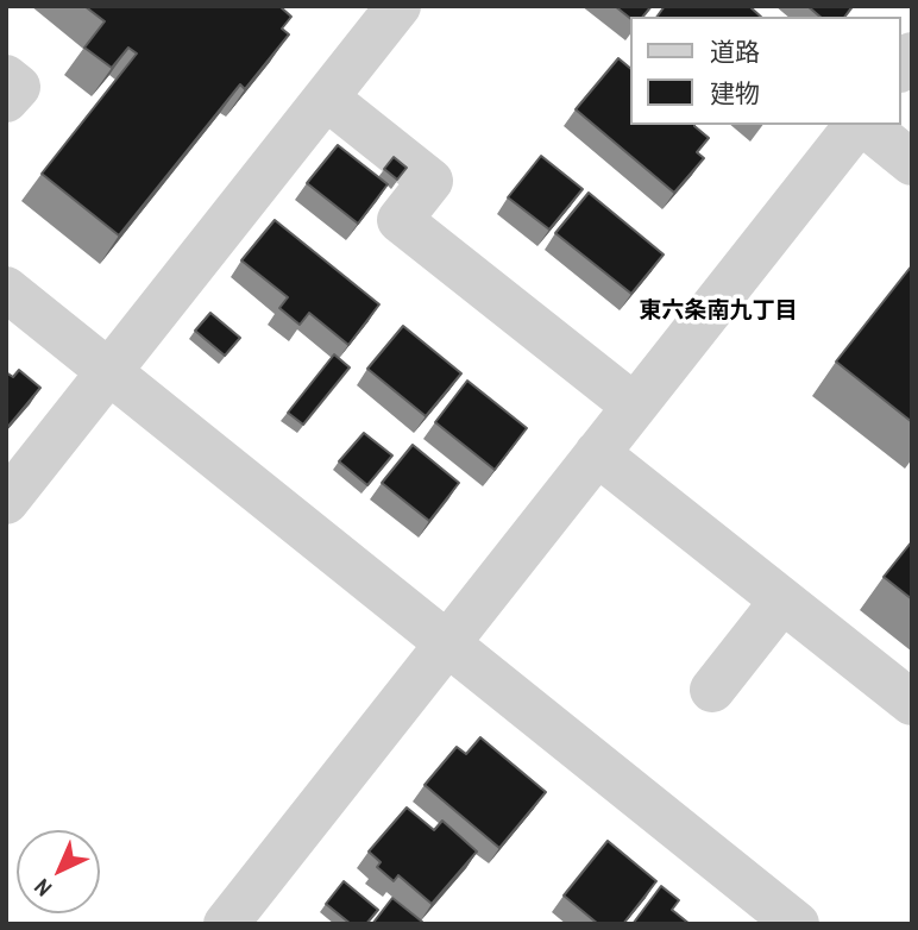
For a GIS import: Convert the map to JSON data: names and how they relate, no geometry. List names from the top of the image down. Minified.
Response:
{"districts":["東六条南九丁目"],"legend":["道路","建物"],"north":"bottom left"}
